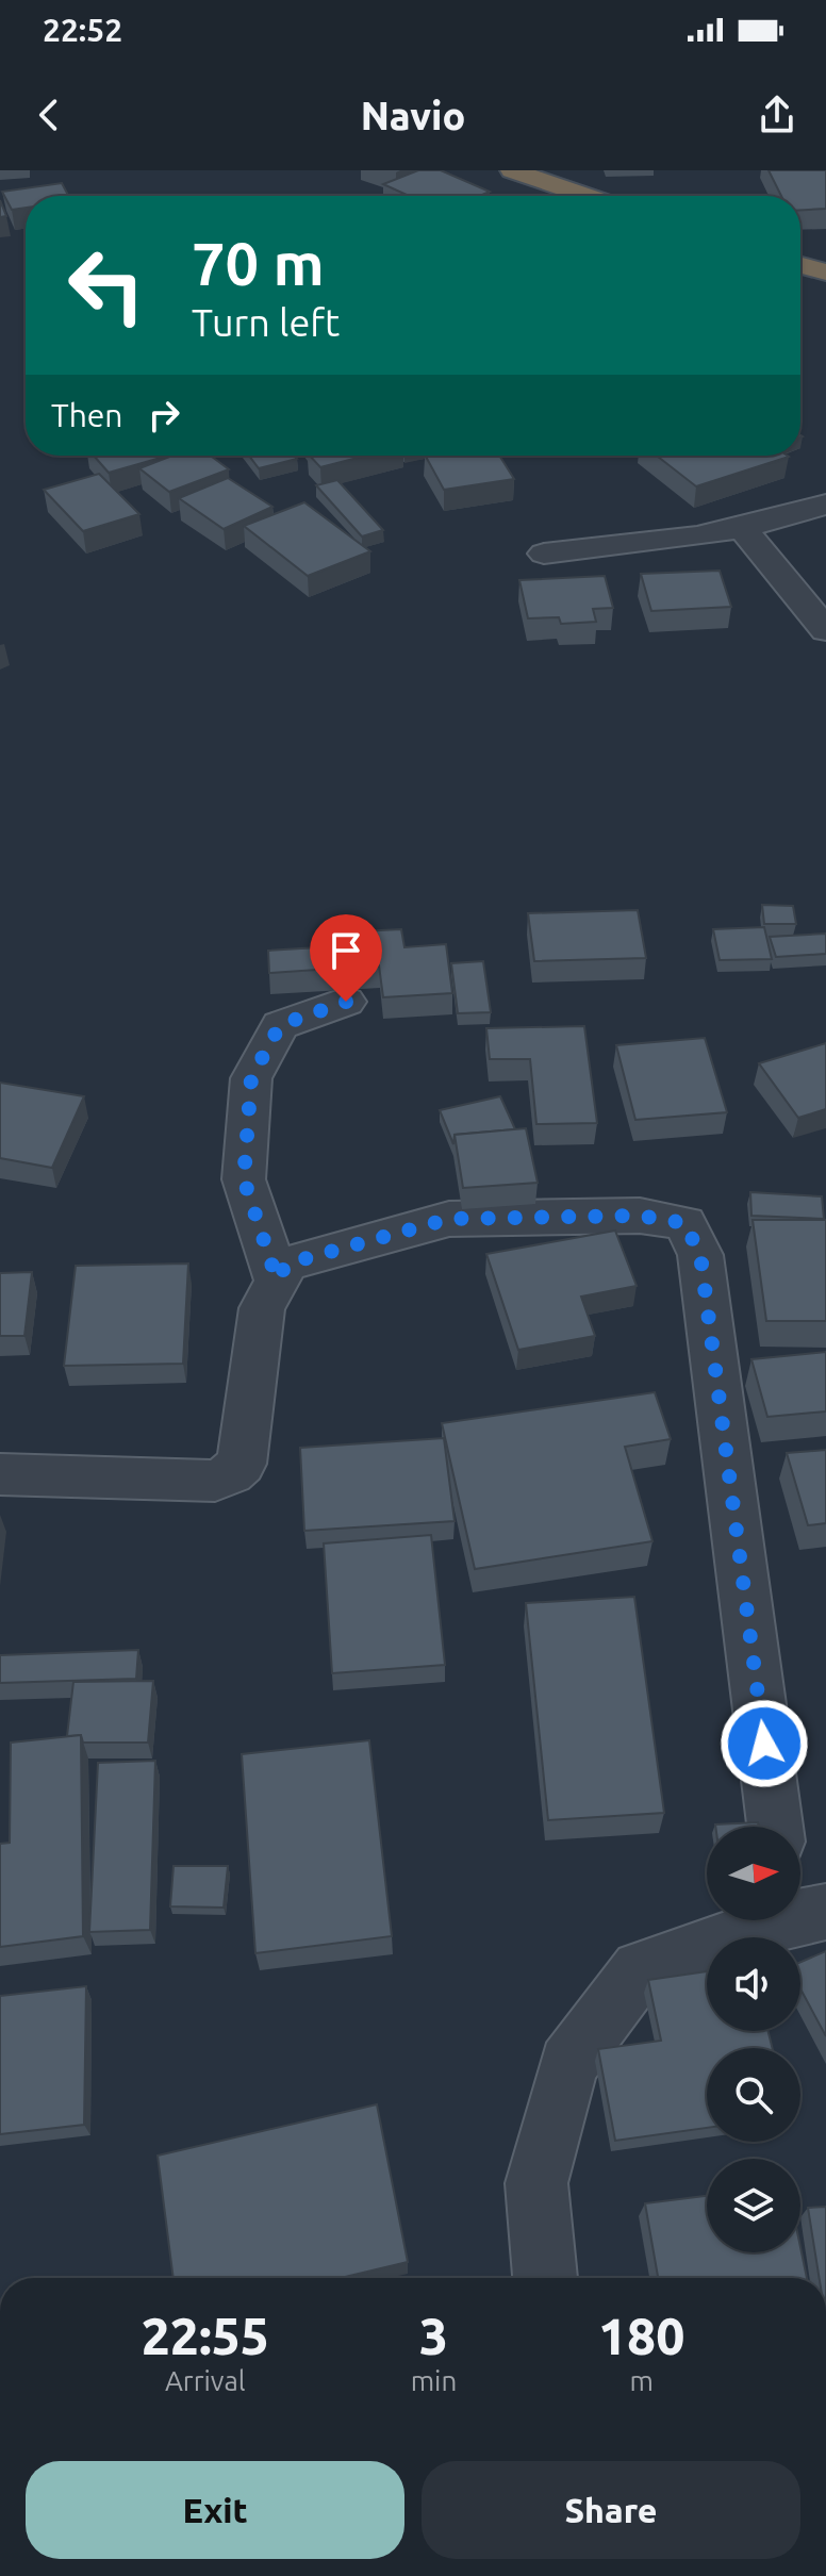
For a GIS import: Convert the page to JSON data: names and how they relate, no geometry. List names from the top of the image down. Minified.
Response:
{"north":"right","page":{"status":"22:52","header":"Navio","turn":["70 m","Turn left"],"then":"Then","eta":["22:55","Arrival","3","min","180","m"],"buttons":["Exit","Share"]}}
